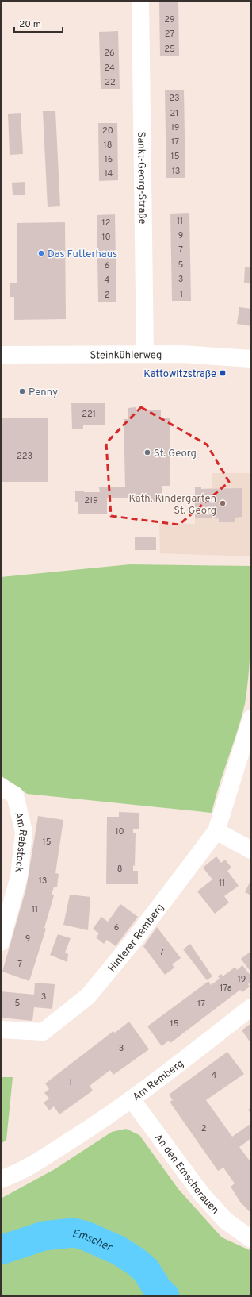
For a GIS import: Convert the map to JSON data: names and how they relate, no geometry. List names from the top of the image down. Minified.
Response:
{"streets":{"street":["Sankt-Georg-Straße","Steinkühlerweg","Am Rebstock","Hinterer Remberg","Am Remberg","An den Emscherauen"]},"crossings":[["Sankt-Georg-Straße","Steinkühlerweg"],["Am Remberg","An den Emscherauen"]],"water":["Emscher"],"places":{"other":["Das Futterhaus","Penny","St. Georg","Kath. Kindergarten St. Georg"],"transit":["Kattowitzstraße"]},"house_numbers":["29","27","25","26","24","22","23","21","19","20","17","18","15","16","13","14","11","12","9","10","7","5","6","3","4","1","2","221","223","219","10","15","8","13","11","11","6","9","7","7","19","17a","3","5","17","15","3","4","1","2"],"scale_bar":"20 m"}
